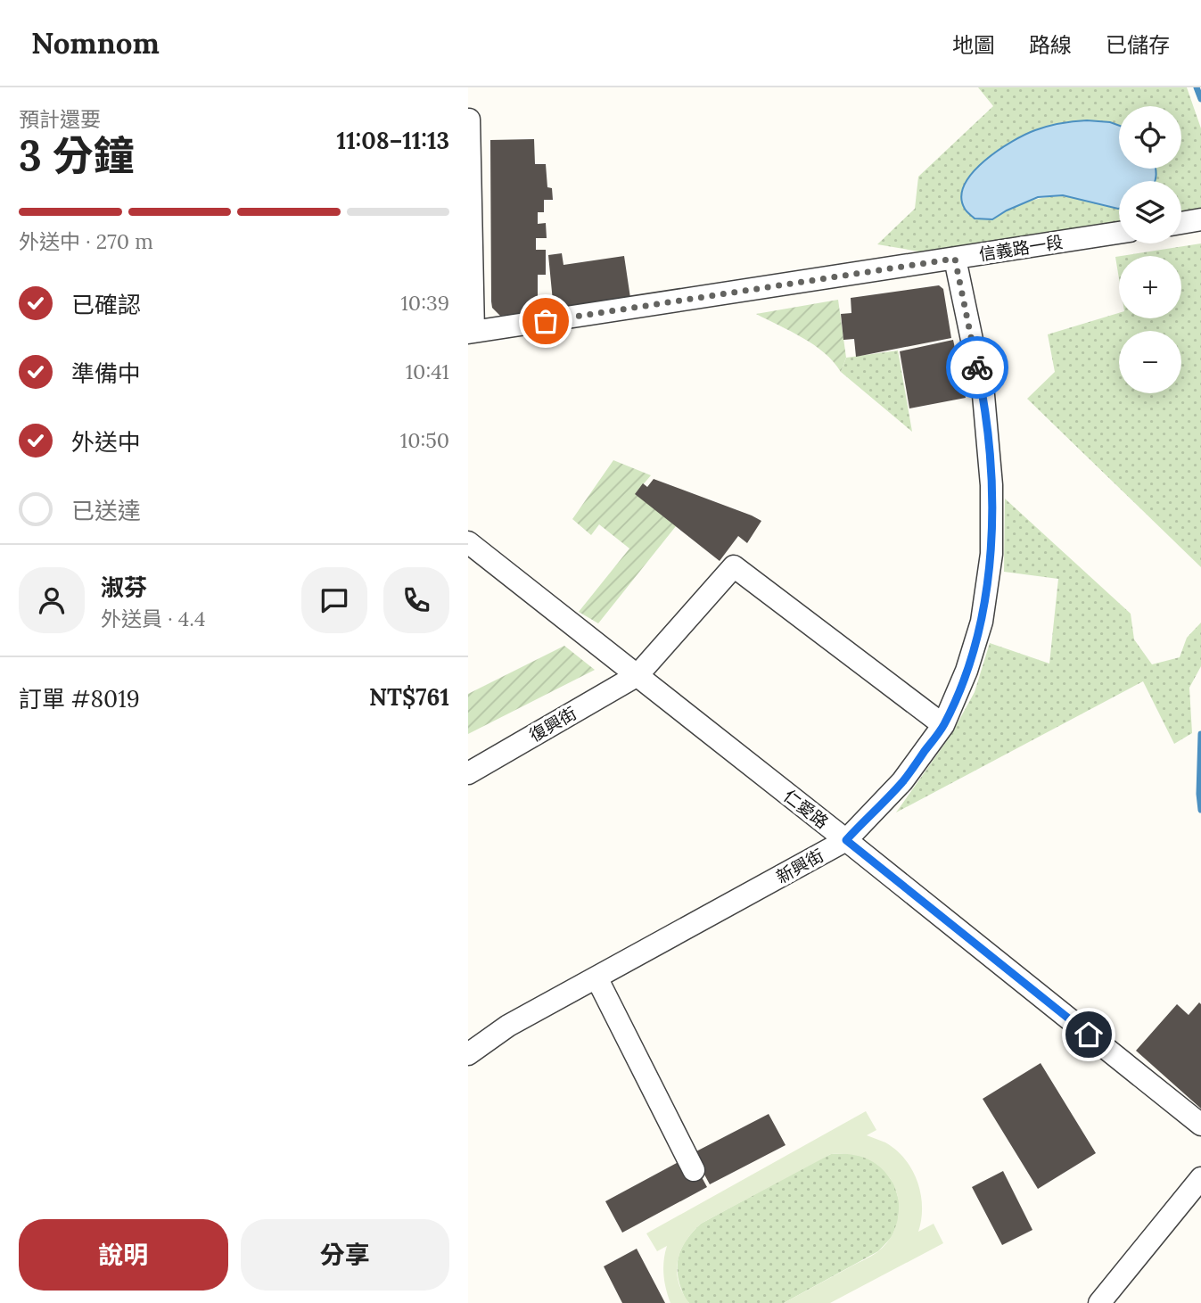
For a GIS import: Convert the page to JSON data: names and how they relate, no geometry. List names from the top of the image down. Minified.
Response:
{"streets":{"street":["信義路一段","復興街","仁愛路","新興街"]},"crossings":[["信義路一段","新興街"],["復興街","仁愛路"],["復興街","新興街"],["仁愛路","新興街"]],"page":{"header":"Nomnom","nav":["地圖","路線","已儲存"],"heading":["3 分鐘","預計還要","11:08–11:13"],"panel":["淑芬","外送員 · 4.4","訂單 #8019","NT$761"],"map_buttons":["+","−"],"bar":"外送中 · 270 m","list":[["已確認","10:39"],["準備中","10:41"],["外送中","10:50"],"已送達"],"buttons":["說明","分享"]}}
